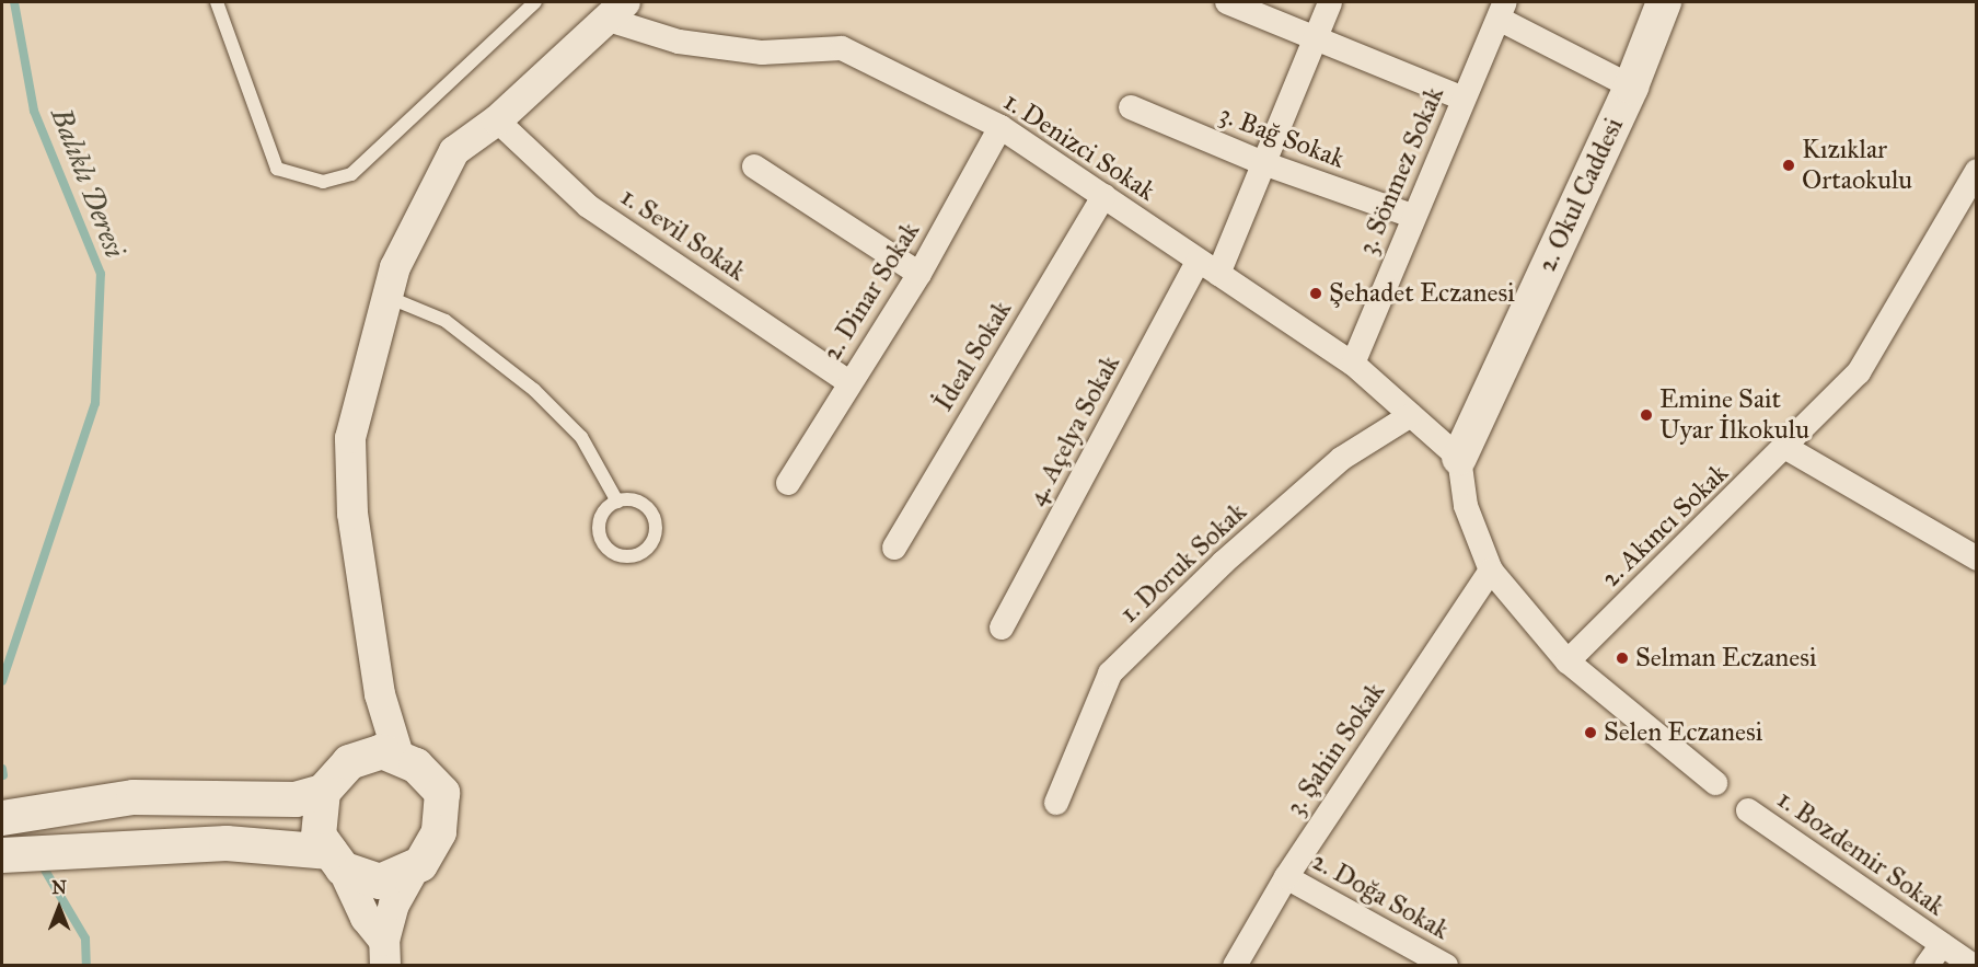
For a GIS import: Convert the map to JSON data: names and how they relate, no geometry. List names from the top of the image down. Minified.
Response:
{"streets":{"main road":["2. Okul Caddesi"],"street":["3. Bağ Sokak","1. Denizci Sokak","3. Sönmez Sokak","1. Sevil Sokak","2. Dinar Sokak","İdeal Sokak","4. Açelya Sokak","2. Akıncı Sokak","1. Doruk Sokak","3. Şahin Sokak","1. Bozdemir Sokak","2. Doğa Sokak"]},"crossings":[["3. Bağ Sokak","3. Sönmez Sokak"],["3. Bağ Sokak","4. Açelya Sokak"],["1. Denizci Sokak","3. Sönmez Sokak"],["1. Denizci Sokak","2. Okul Caddesi"],["1. Denizci Sokak","2. Dinar Sokak"],["1. Denizci Sokak","İdeal Sokak"],["1. Denizci Sokak","4. Açelya Sokak"],["1. Denizci Sokak","1. Doruk Sokak"],["1. Sevil Sokak","2. Dinar Sokak"],["3. Şahin Sokak","2. Doğa Sokak"]],"water":["Balıklı Deresi"],"places":["Kızıklar Ortaokulu","Şehadet Eczanesi","Emine Sait Uyar İlkokulu","Selman Eczanesi","Selen Eczanesi"],"north":"top"}
